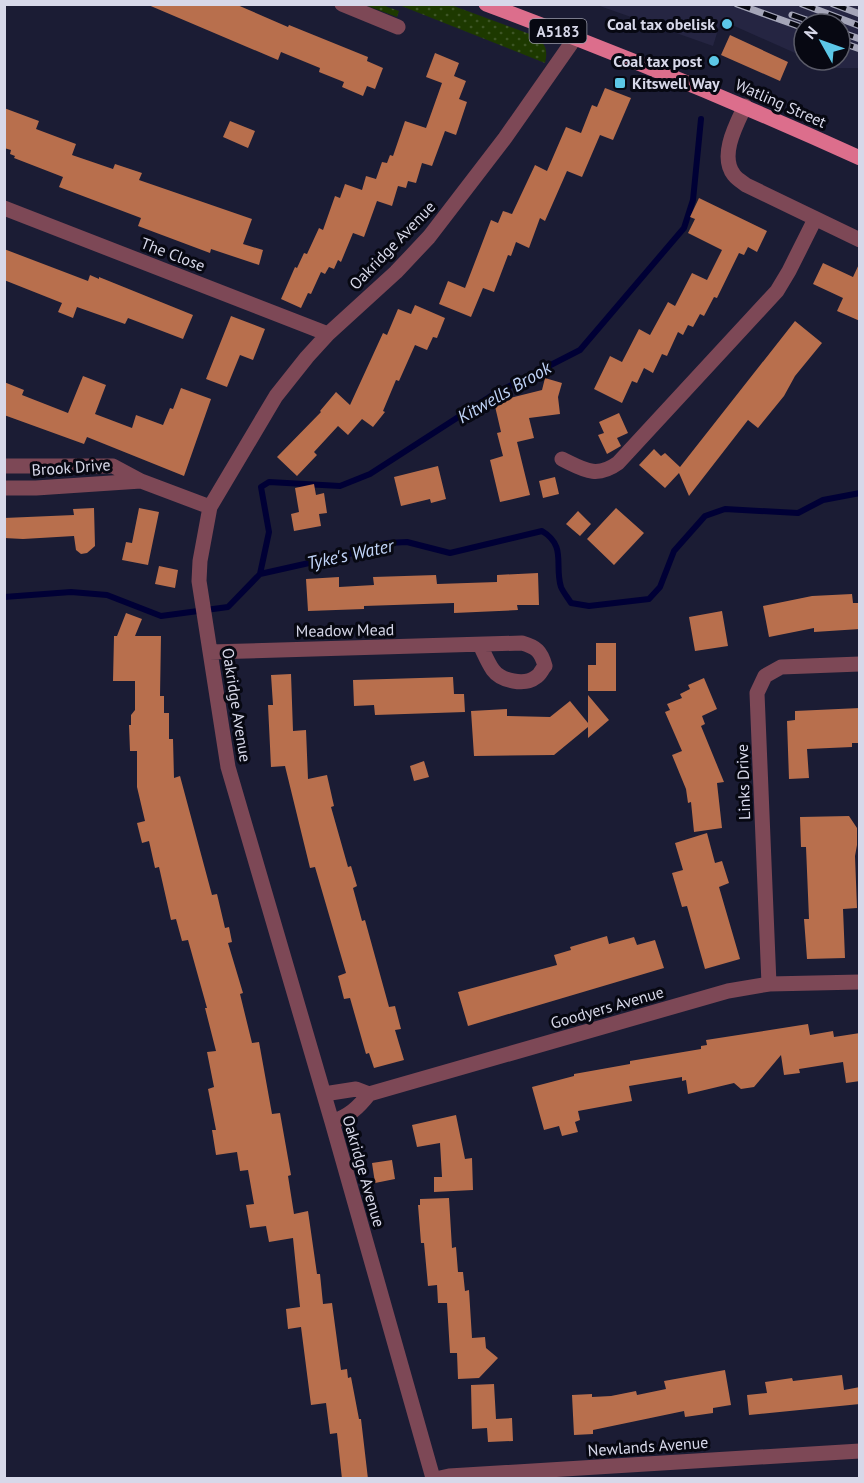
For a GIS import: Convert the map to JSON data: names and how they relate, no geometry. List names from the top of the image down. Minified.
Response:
{"streets":{"main road":["A5183","Watling Street"],"street":["Oakridge Avenue","The Close","Brook Drive","Meadow Mead","Links Drive","Goodyers Avenue","Newlands Avenue"]},"crossings":[["Watling Street","Oakridge Avenue"],["Oakridge Avenue","The Close"],["Oakridge Avenue","Brook Drive"],["Oakridge Avenue","Meadow Mead"],["Oakridge Avenue","Goodyers Avenue"],["Links Drive","Goodyers Avenue"]],"water":["Kitwells Brook","Tyke's Water"],"places":{"other":["Coal tax obelisk","Coal tax post"],"transit":["Kitswell Way"]},"north":"top left"}
